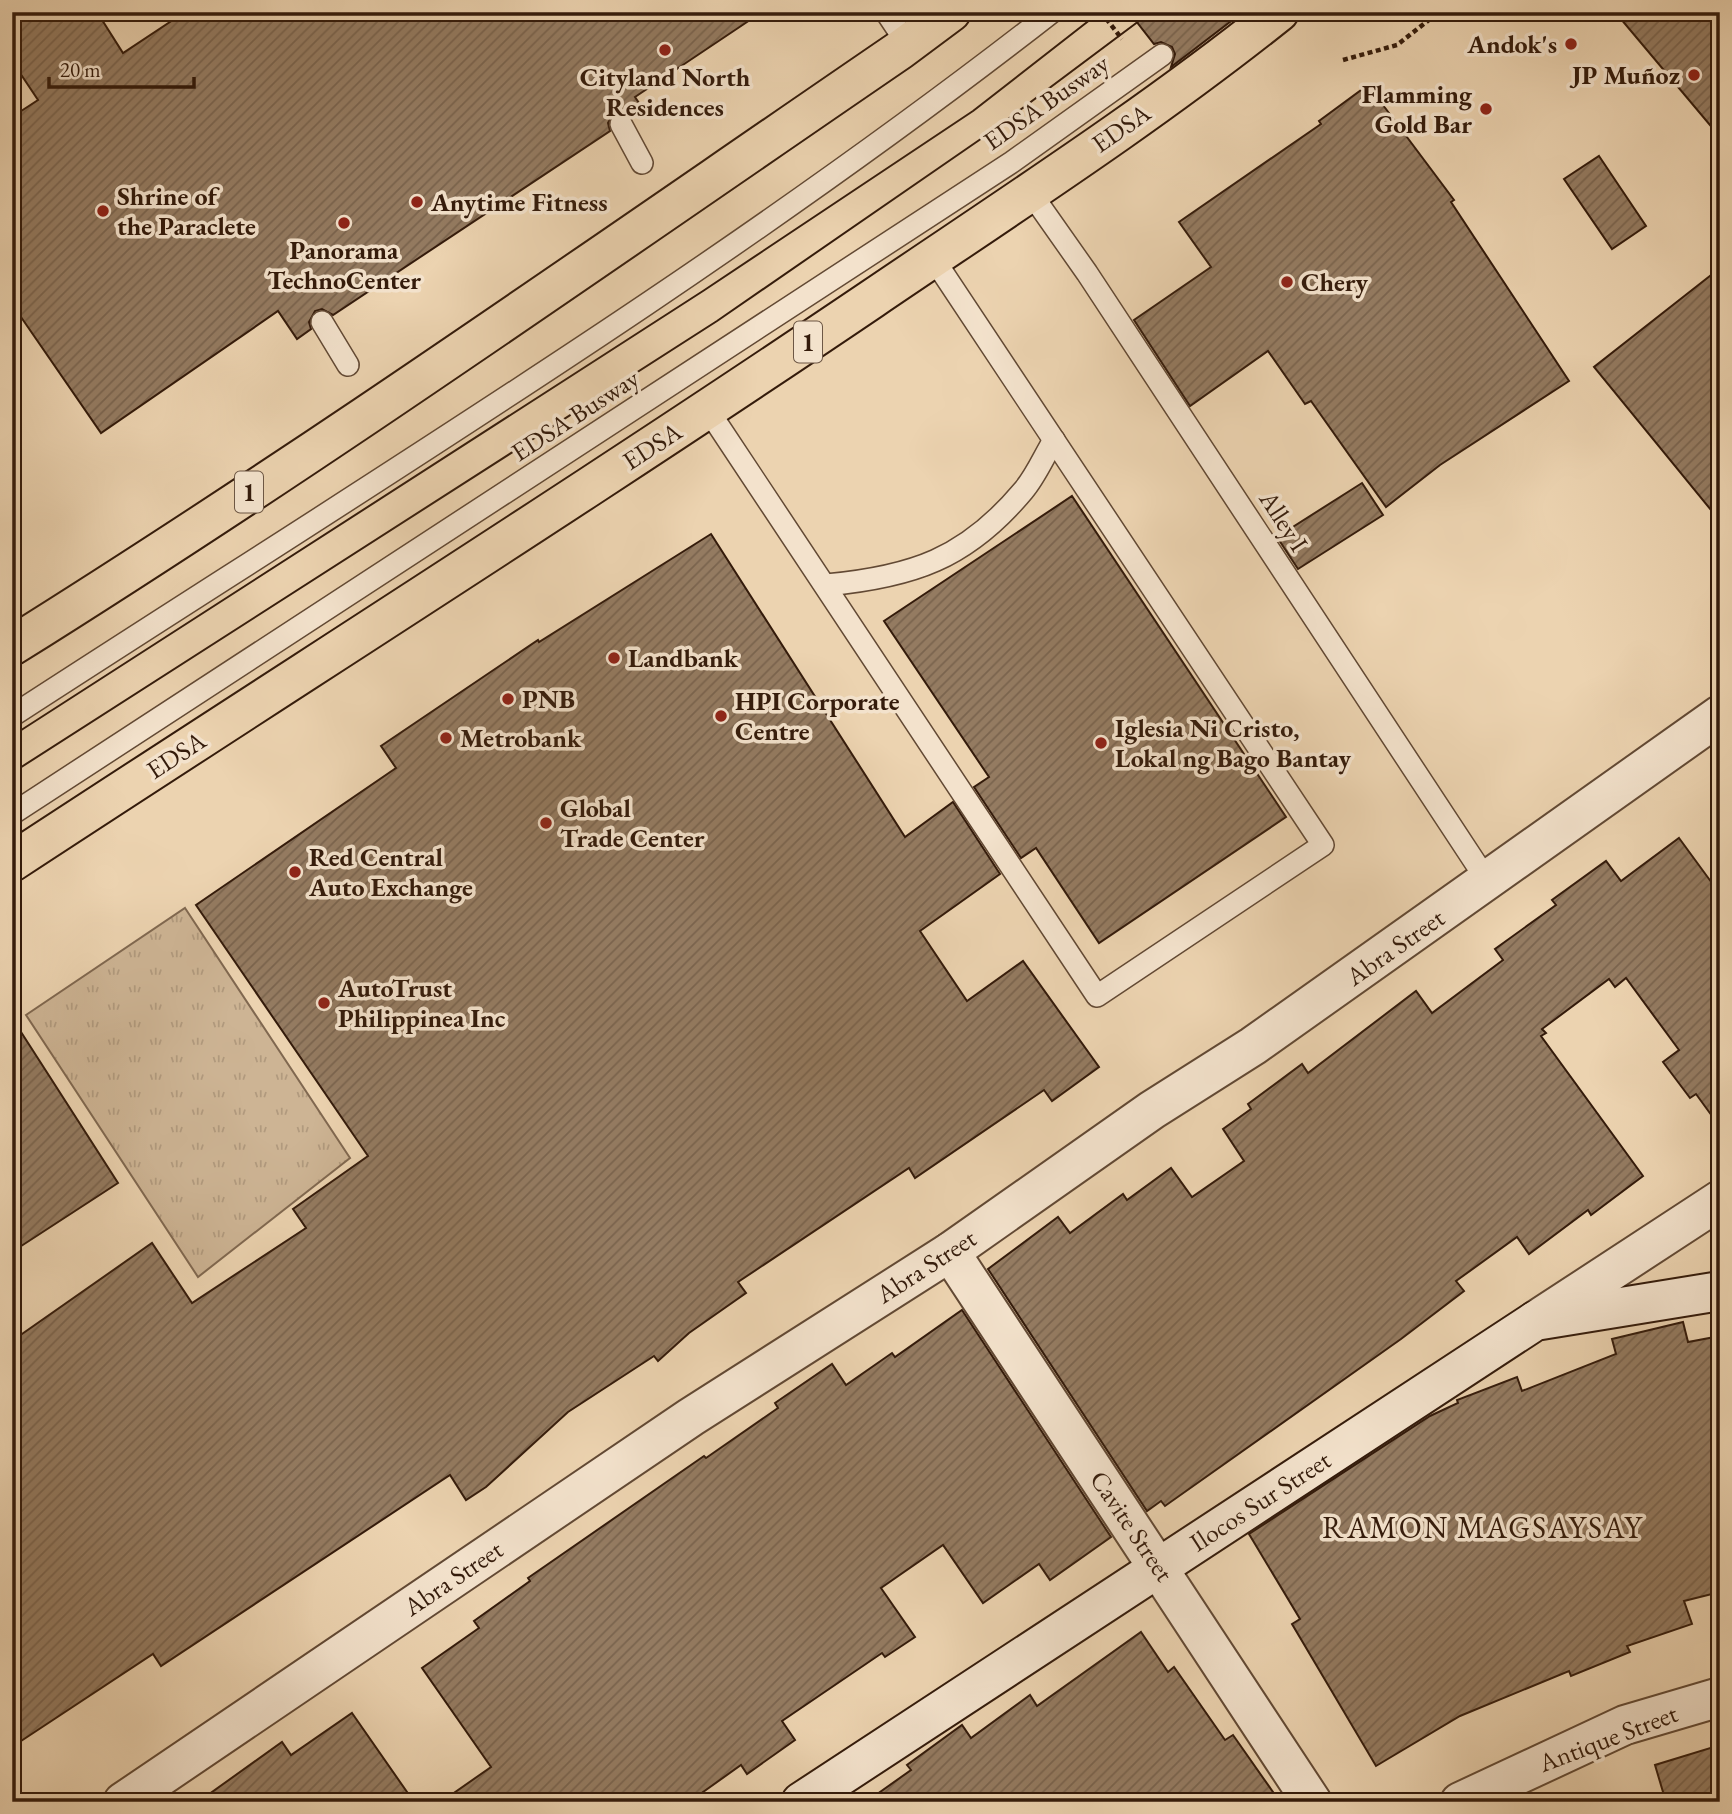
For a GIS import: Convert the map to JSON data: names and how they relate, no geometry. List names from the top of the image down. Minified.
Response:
{"streets":{"highway":["EDSA","1"],"street":["Abra Street","Ilocos Sur Street","Cavite Street","Antique Street"],"lane":["EDSA Busway","Alley I"]},"crossings":[["EDSA","Alley I"],["Alley I","Abra Street"],["Abra Street","Cavite Street"],["Ilocos Sur Street","Cavite Street"]],"districts":["RAMON MAGSAYSAY"],"places":["Andok's","Cityland North Residences","JP Muñoz","Flamming Gold Bar","Anytime Fitness","Shrine of the Paraclete","Panorama TechnoCenter","Chery","Landbank","PNB","HPI Corporate Centre","Metrobank","Iglesia Ni Cristo, Lokal ng Bago Bantay","Global Trade Center","Red Central Auto Exchange","AutoTrust Philippinea Inc"],"scale_bar":"20 m"}
